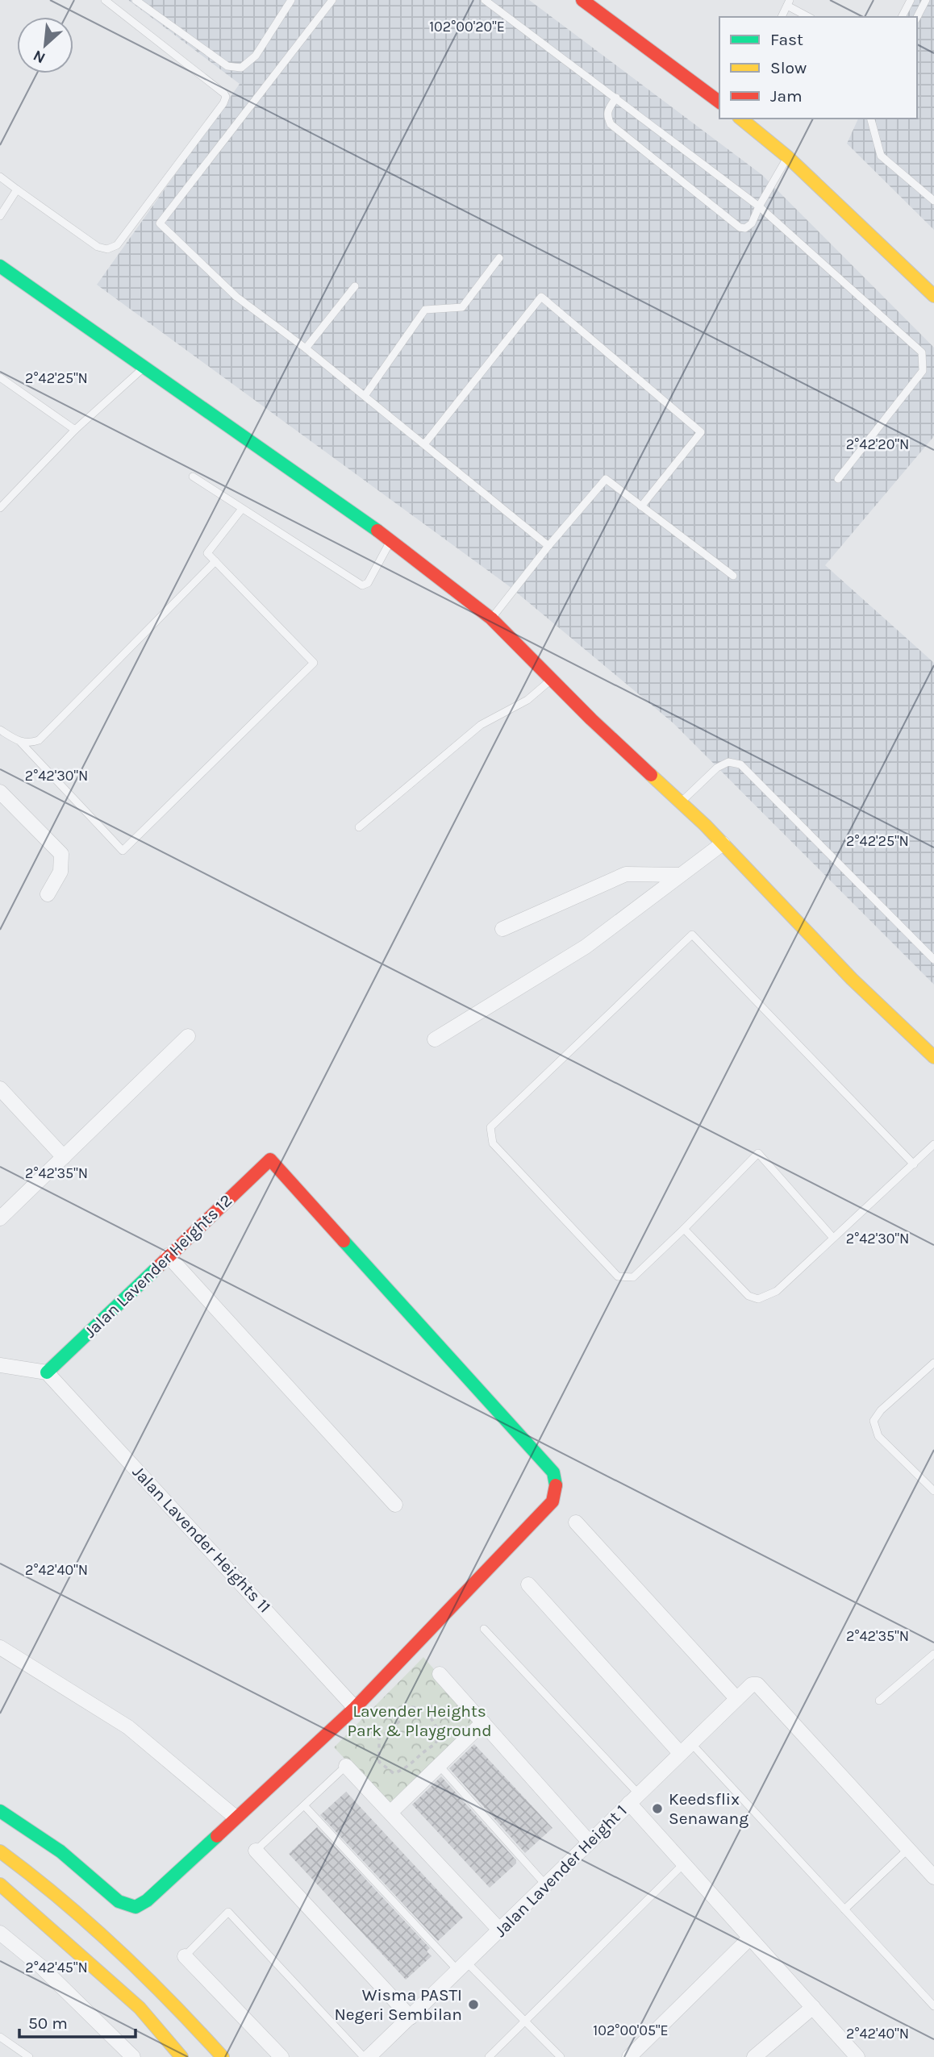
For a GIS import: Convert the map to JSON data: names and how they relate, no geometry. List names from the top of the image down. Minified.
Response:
{"streets":{"street":["Jalan Lavender Heights 12","Jalan Lavender Heights 11","Jalan Lavender Height 1"]},"crossings":[["Jalan Lavender Heights 12","Jalan Lavender Heights 11"]],"parks":["Lavender Heights Park & Playground"],"places":["Keedsflix Senawang","Wisma PASTI Negeri Sembilan"],"legend":["Fast","Slow","Jam"],"scale_bar":"50 m","north":"bottom left","coordinates":["102°00'20\"E","2°42'25\"N","2°42'20\"N","2°42'30\"N","2°42'35\"N","2°42'40\"N","2°42'45\"N","102°00'05\"E"]}
